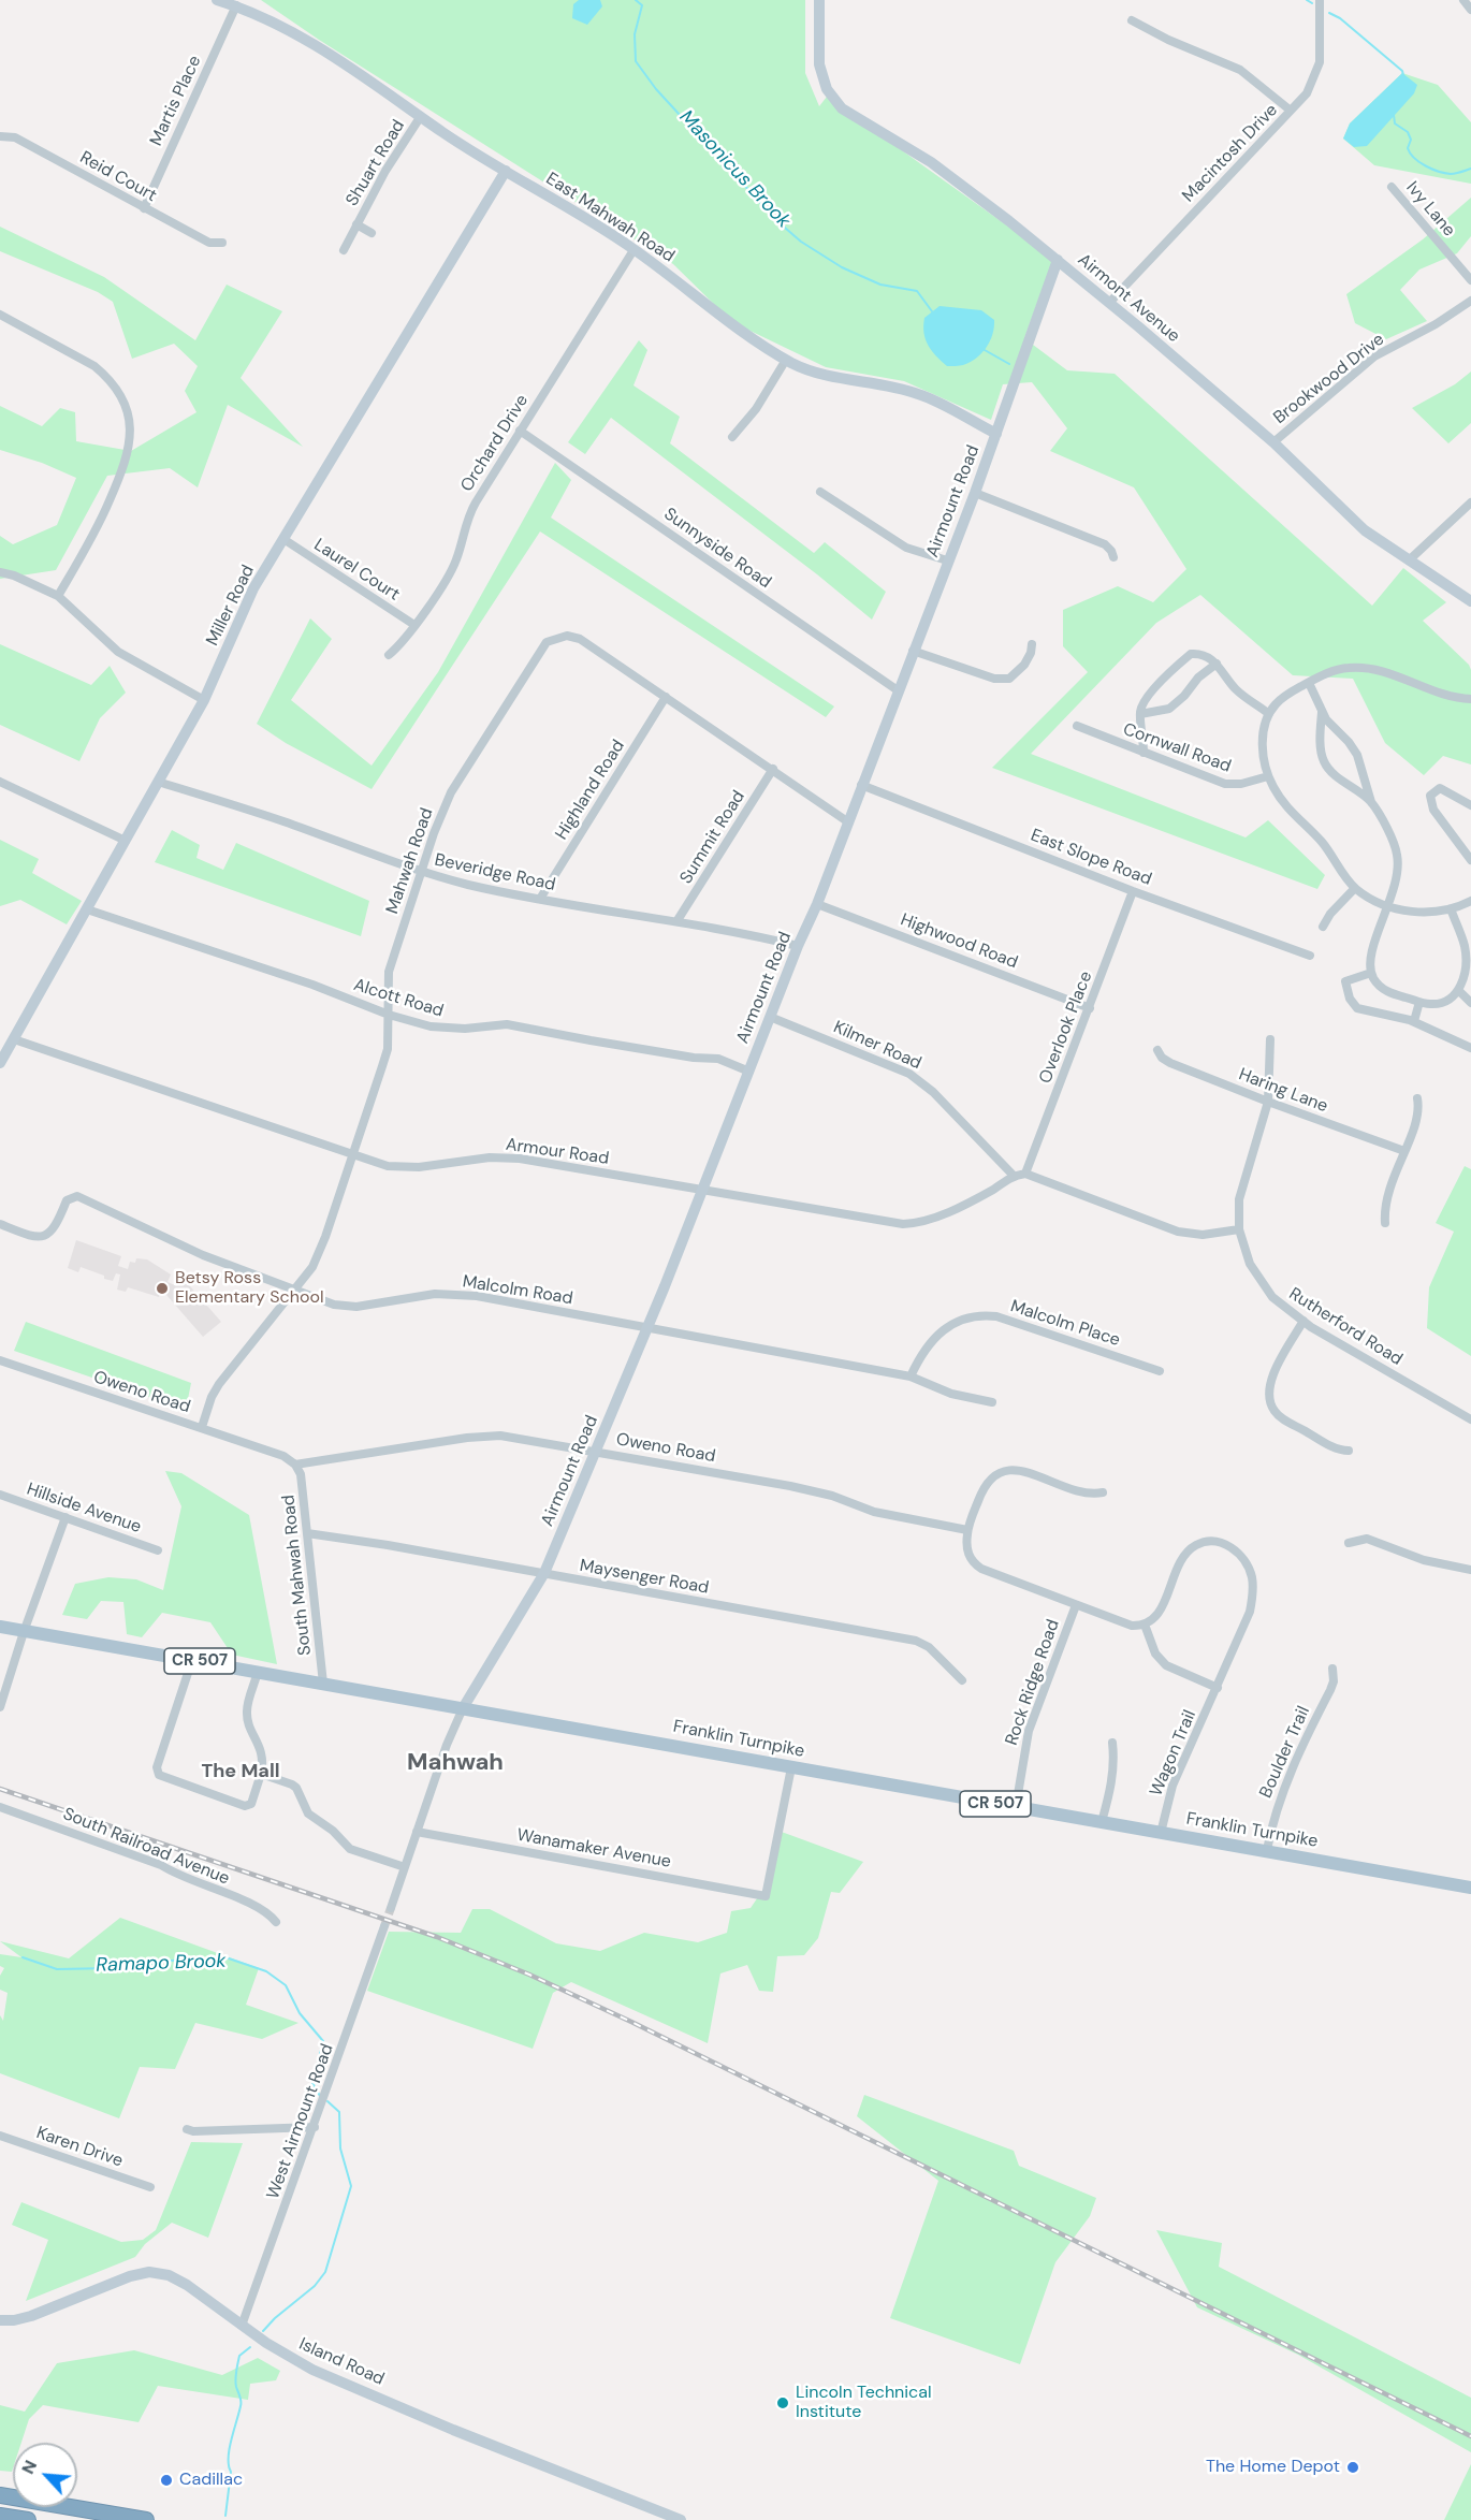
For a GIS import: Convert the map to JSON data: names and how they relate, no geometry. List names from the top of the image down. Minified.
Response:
{"streets":{"main road":["CR 507","Franklin Turnpike"],"street":["Martis Place","Macintosh Drive","Shuart Road","Reid Court","Ivy Lane","East Mahwah Road","Airmont Avenue","Brookwood Drive","Orchard Drive","Airmount Road","Sunnyside Road","Laurel Court","Miller Road","Cornwall Road","Highland Road","Summit Road","East Slope Road","Mahwah Road","Beveridge Road","Highwood Road","Alcott Road","Overlook Place","Kilmer Road","Haring Lane","Armour Road","Malcolm Road","Malcolm Place","Rutherford Road","Oweno Road","Hillside Avenue","South Mahwah Road","Maysenger Road","Rock Ridge Road","Boulder Trail","Wagon Trail","South Railroad Avenue","Wanamaker Avenue","West Airmount Road","Karen Drive","Island Road"]},"crossings":[["Martis Place","Reid Court"],["Martis Place","East Mahwah Road"],["Macintosh Drive","Airmont Avenue"],["Shuart Road","East Mahwah Road"],["East Mahwah Road","Orchard Drive"],["East Mahwah Road","Airmount Road"],["East Mahwah Road","Miller Road"],["Airmont Avenue","Brookwood Drive"],["Airmont Avenue","Airmount Road"],["Orchard Drive","Sunnyside Road"],["Orchard Drive","Laurel Court"],["Airmount Road","Sunnyside Road"],["Airmount Road","East Slope Road"],["Airmount Road","Mahwah Road"],["Airmount Road","Beveridge Road"],["Airmount Road","Highwood Road"],["Airmount Road","Alcott Road"],["Airmount Road","Kilmer Road"],["Airmount Road","Armour Road"],["Airmount Road","Malcolm Road"],["Airmount Road","Oweno Road"],["Airmount Road","Maysenger Road"],["Airmount Road","Franklin Turnpike"],["Laurel Court","Miller Road"],["Miller Road","Beveridge Road"],["Miller Road","Alcott Road"],["Miller Road","Armour Road"],["Highland Road","Mahwah Road"],["Highland Road","Beveridge Road"],["Summit Road","Mahwah Road"],["Summit Road","Beveridge Road"],["East Slope Road","Overlook Place"],["Mahwah Road","Beveridge Road"],["Mahwah Road","Alcott Road"],["Mahwah Road","Armour Road"],["Mahwah Road","Malcolm Road"],["Mahwah Road","Oweno Road"],["Highwood Road","Overlook Place"],["Overlook Place","Armour Road"],["Kilmer Road","Armour Road"],["Haring Lane","Rutherford Road"],["Malcolm Road","Malcolm Place"],["Oweno Road","South Mahwah Road"],["South Mahwah Road","Maysenger Road"],["South Mahwah Road","Franklin Turnpike"],["Rock Ridge Road","Franklin Turnpike"],["Franklin Turnpike","Boulder Trail"],["Franklin Turnpike","Wagon Trail"],["Franklin Turnpike","Wanamaker Avenue"],["West Airmount Road","Island Road"]],"districts":["Mahwah","The Mall"],"water":["Masonicus Brook","Ramapo Brook"],"places":["Betsy Ross Elementary School","Lincoln Technical Institute","The Home Depot","Cadillac"],"north":"top left"}
